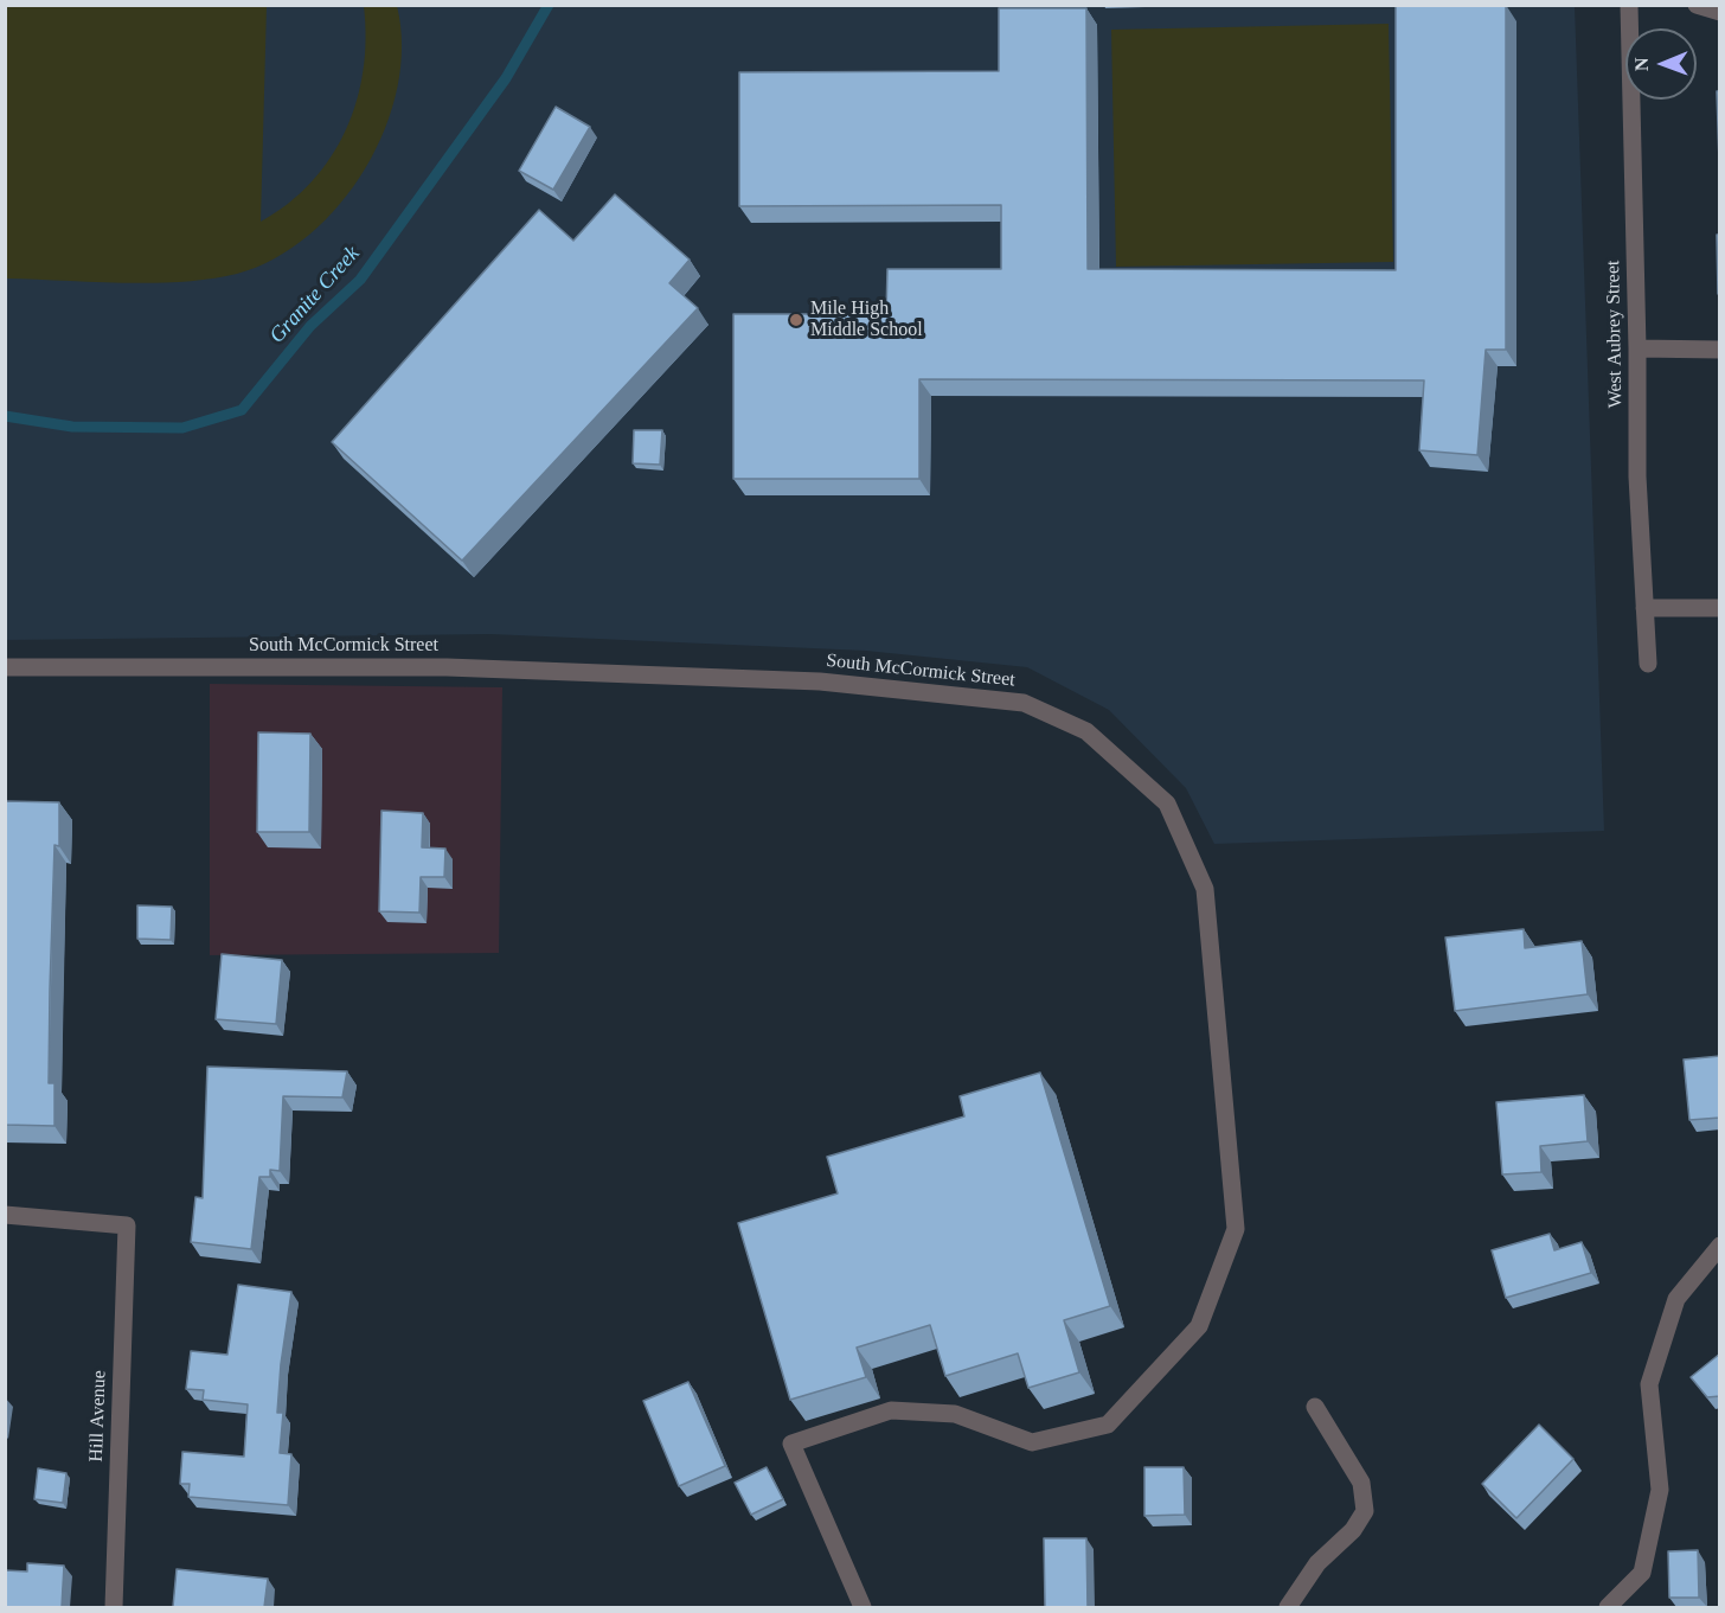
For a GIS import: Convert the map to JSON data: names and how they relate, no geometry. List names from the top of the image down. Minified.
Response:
{"streets":{"street":["West Aubrey Street","South McCormick Street","Hill Avenue"]},"water":["Granite Creek"],"places":["Mile High Middle School"],"north":"left"}
